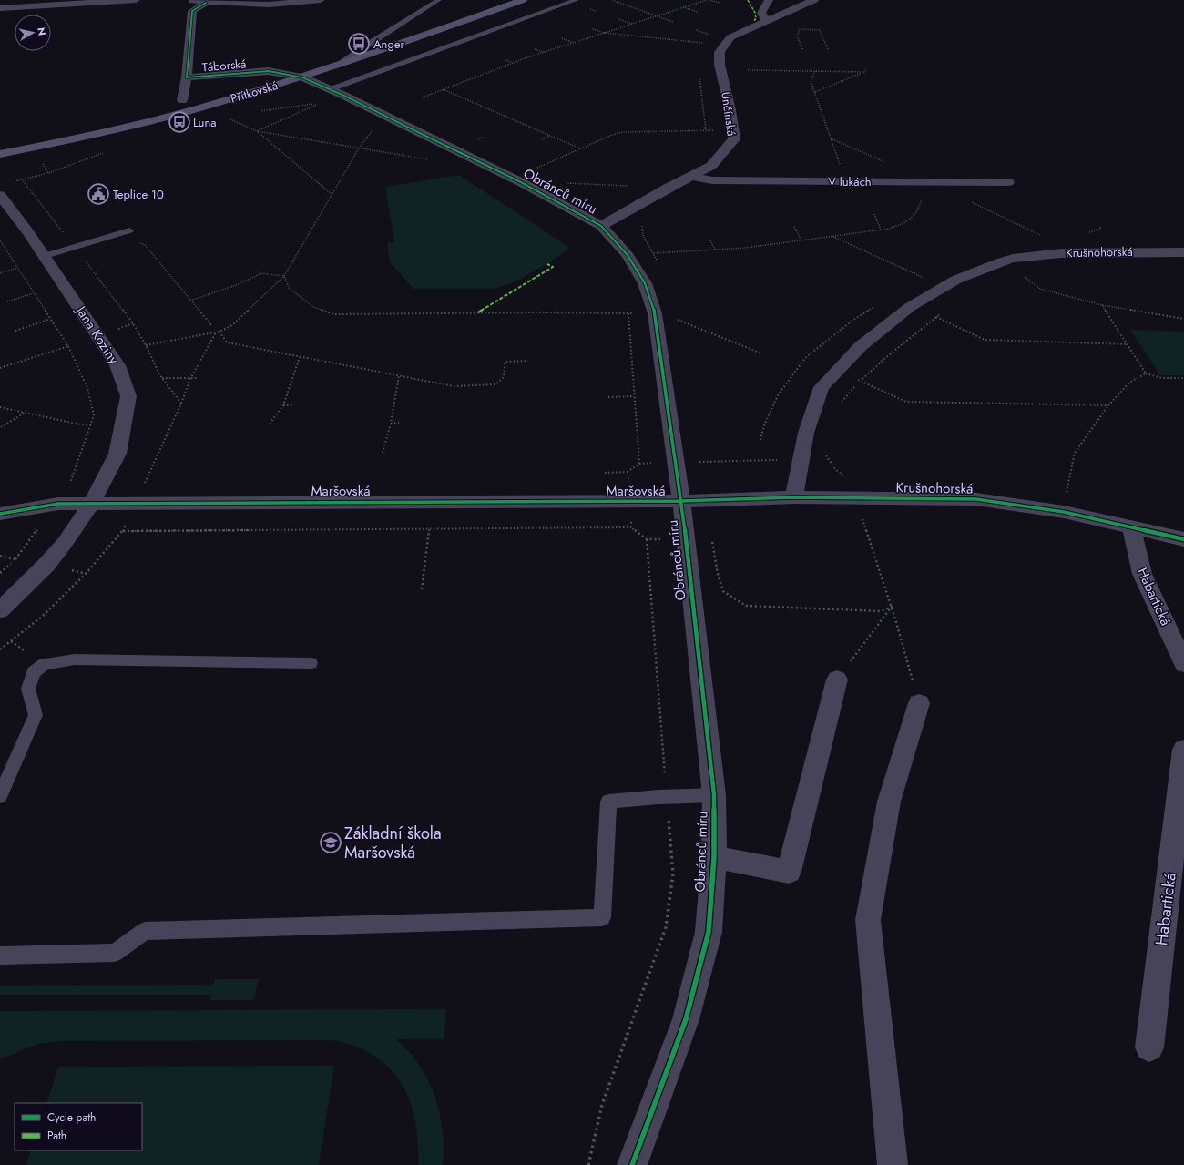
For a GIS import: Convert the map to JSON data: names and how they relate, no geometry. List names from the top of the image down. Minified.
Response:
{"streets":{"street":["Táborská","Přítkovská","Unčínská","V lukách","Obránců míru","Krušnohorská","Jana Koziny","Maršovská","Habartická"]},"crossings":[["Táborská","Přítkovská"],["Táborská","Obránců míru"],["Přítkovská","Obránců míru"],["Unčínská","V lukách"],["Unčínská","Obránců míru"],["Obránců míru","Krušnohorská"],["Obránců míru","Maršovská"],["Krušnohorská","Maršovská"],["Krušnohorská","Habartická"],["Jana Koziny","Maršovská"]],"places":{"bus stop":["Anger","Luna"],"public building":["Teplice 10"],"school or university":["Základní škola Maršovská"]},"legend":["Cycle path","Path"],"north":"right"}
